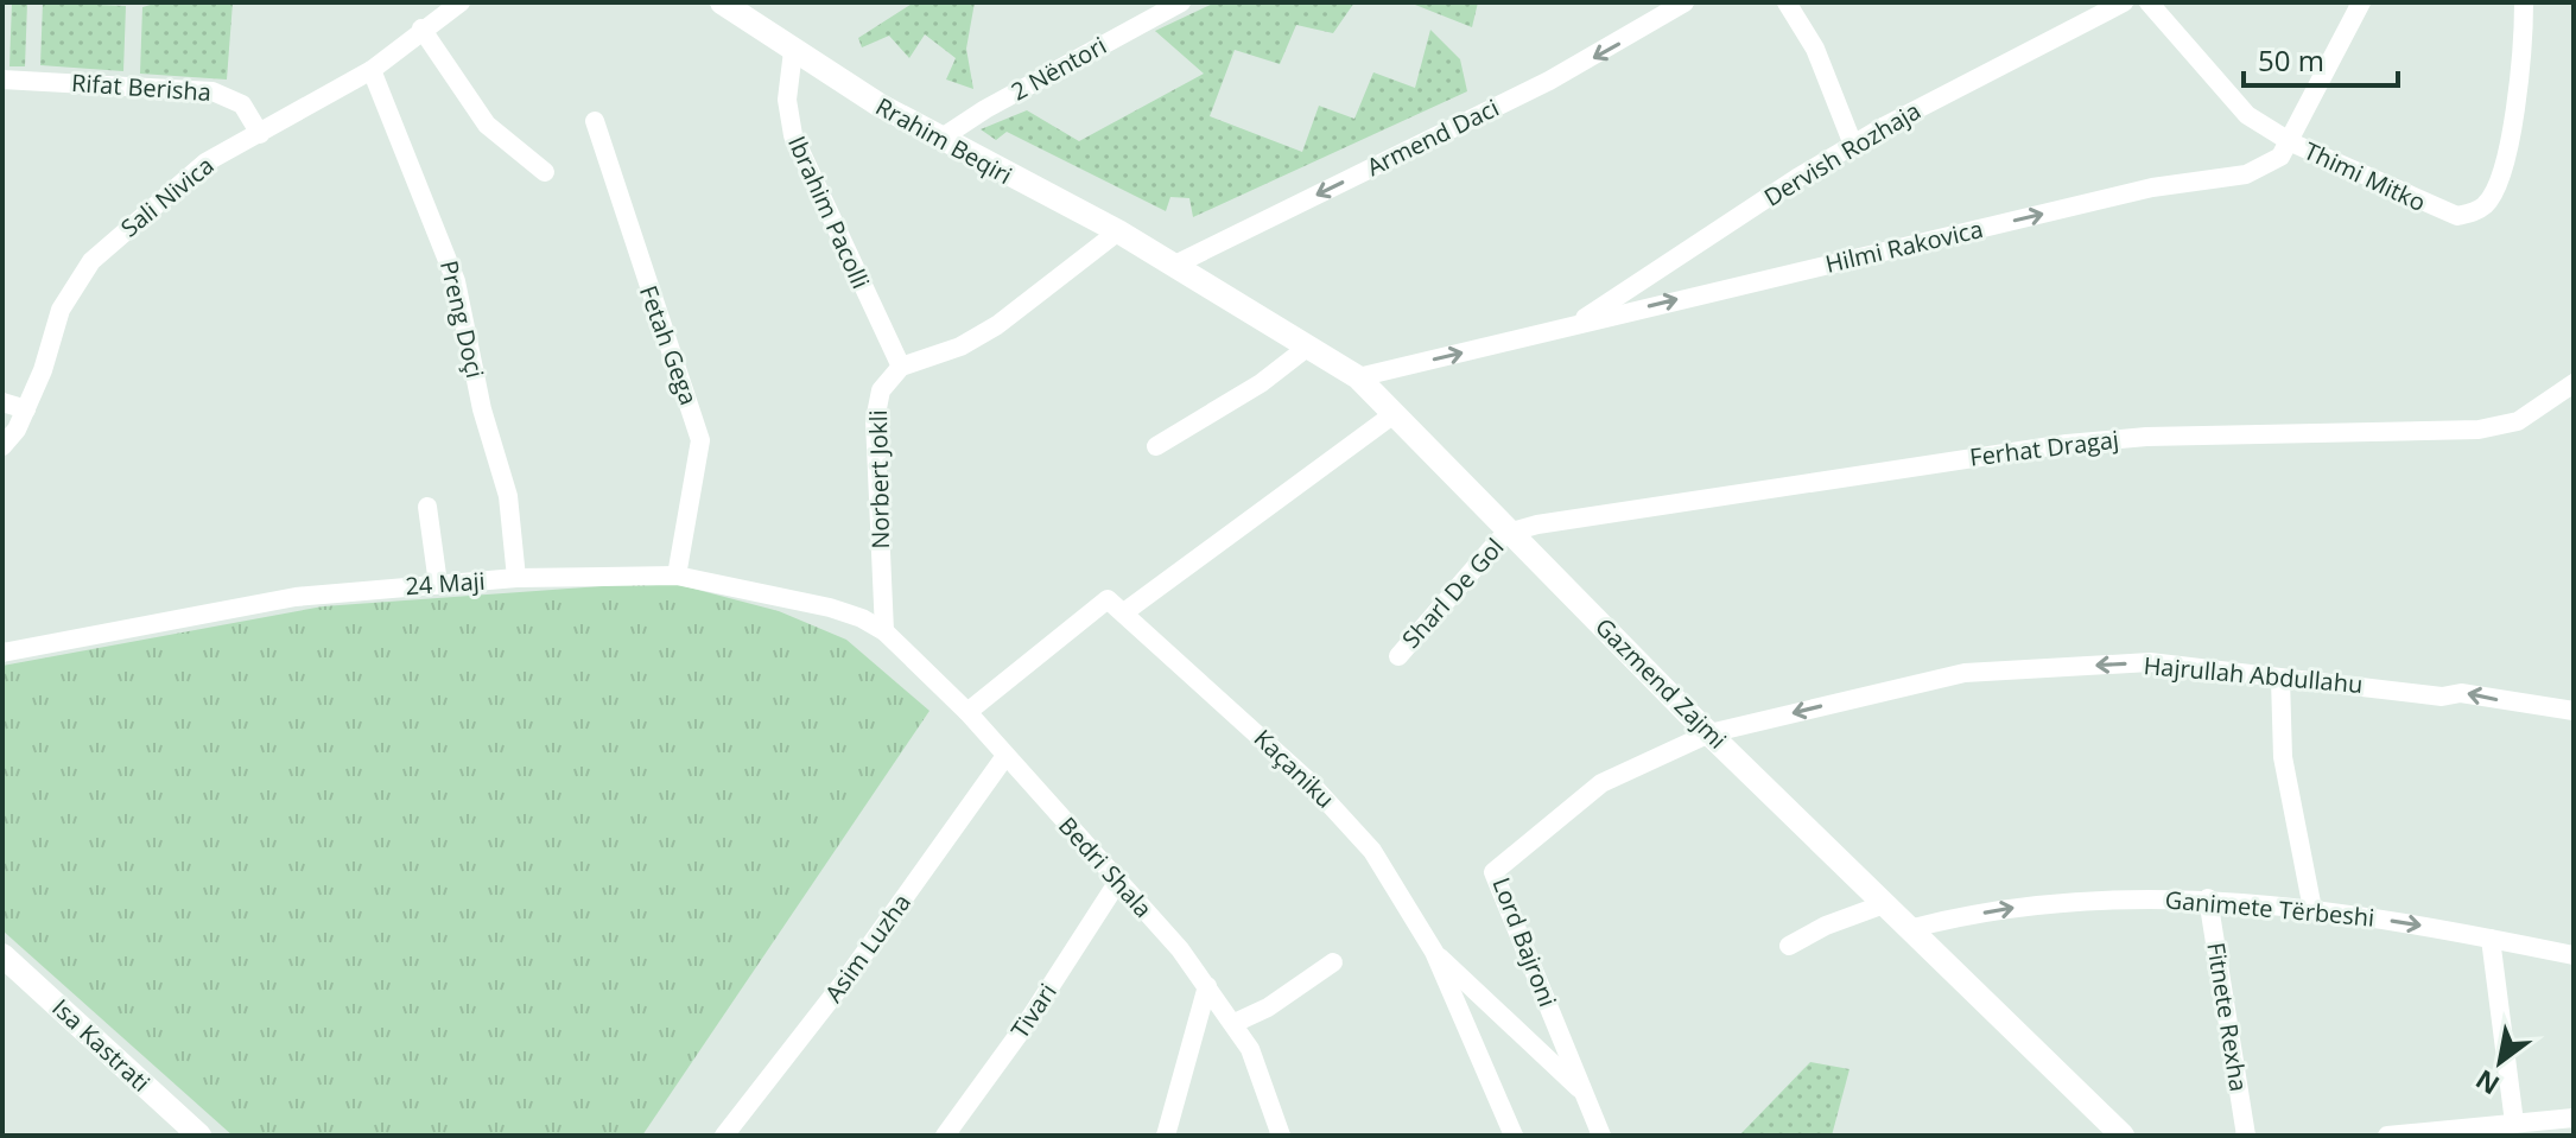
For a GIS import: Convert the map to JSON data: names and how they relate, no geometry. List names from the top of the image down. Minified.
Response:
{"streets":{"street":["2 Nëntori","Rifat Berisha","Armend Daci","Rrahim Beqiri","Dervish Rozhaja","Thimi Mitko","Sali Nivica","Ibrahim Pacolli","Hilmi Rakovica","Preng Doçi","Fetah Gega","Ferhat Dragaj","Norbert Jokli","24 Maji","Sharl De Gol","Hajrullah Abdullahu","Gazmend Zajmi","Kaçaniku","Bedri Shala","Ganimete Tërbeshi","Lord Bajroni","Asim Luzha","Tivari","Fitnete Rexha","Isa Kastrati"]},"crossings":[["2 Nëntori","Rrahim Beqiri"],["Rifat Berisha","Sali Nivica"],["Armend Daci","Rrahim Beqiri"],["Armend Daci","Gazmend Zajmi"],["Rrahim Beqiri","Ibrahim Pacolli"],["Rrahim Beqiri","Gazmend Zajmi"],["Dervish Rozhaja","Hilmi Rakovica"],["Thimi Mitko","Hilmi Rakovica"],["Sali Nivica","Preng Doçi"],["Ibrahim Pacolli","Norbert Jokli"],["Hilmi Rakovica","Gazmend Zajmi"],["Preng Doçi","24 Maji"],["Fetah Gega","24 Maji"],["Ferhat Dragaj","Sharl De Gol"],["Ferhat Dragaj","Gazmend Zajmi"],["Norbert Jokli","24 Maji"],["Norbert Jokli","Bedri Shala"],["24 Maji","Bedri Shala"],["Sharl De Gol","Gazmend Zajmi"],["Hajrullah Abdullahu","Gazmend Zajmi"],["Hajrullah Abdullahu","Lord Bajroni"],["Gazmend Zajmi","Ganimete Tërbeshi"],["Gazmend Zajmi","Lord Bajroni"],["Kaçaniku","Lord Bajroni"],["Bedri Shala","Asim Luzha"],["Bedri Shala","Tivari"],["Ganimete Tërbeshi","Fitnete Rexha"]],"one_way":["Armend Daci","Hilmi Rakovica","Hajrullah Abdullahu","Ganimete Tërbeshi"],"scale_bar":"50 m","north":"bottom left"}
